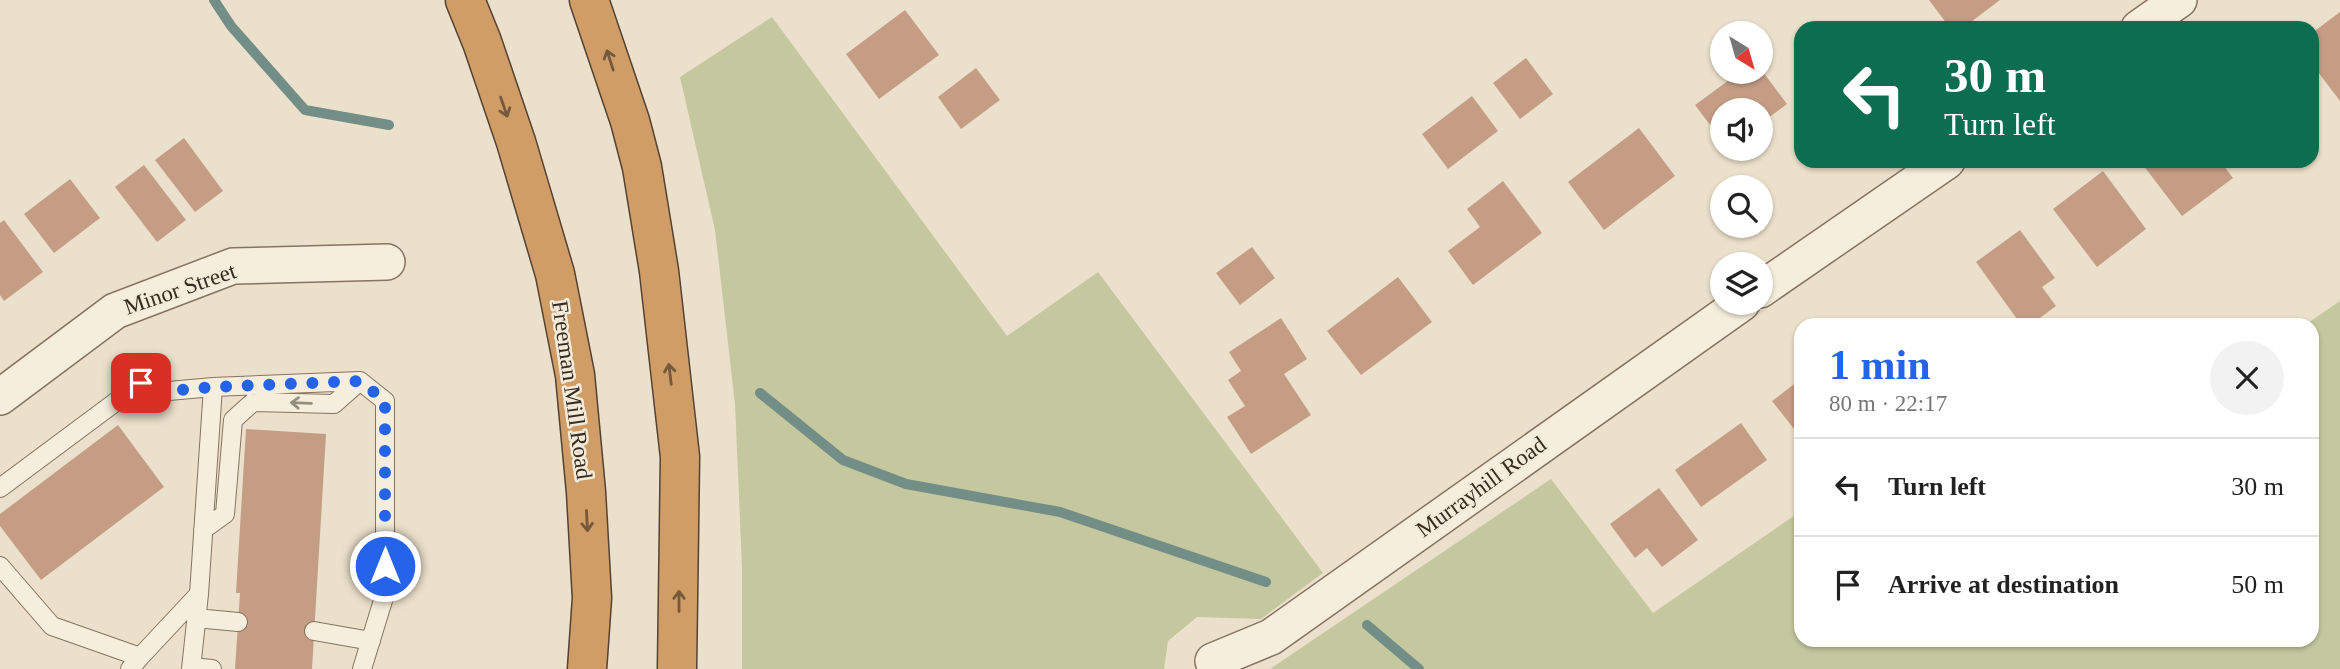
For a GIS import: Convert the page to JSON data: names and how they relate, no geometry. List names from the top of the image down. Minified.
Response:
{"streets":{"highway":["Freeman Mill Road"],"street":["Minor Street","Murrayhill Road"]},"north":"bottom right","page":{"turn":["30 m","Turn left"],"heading":["1 min","80 m · 22:17"],"list":[{"name":"Turn left","value":"30 m"},{"name":"Arrive at destination","value":"50 m"}]}}
